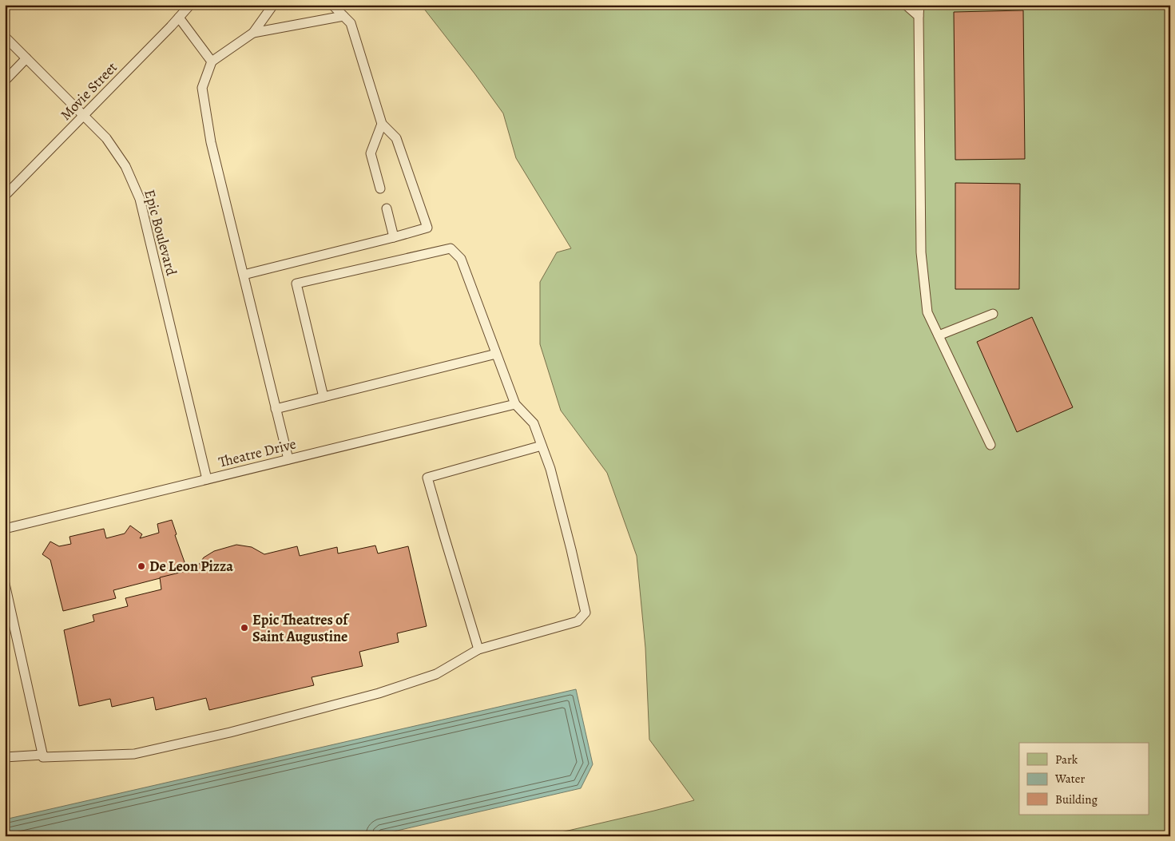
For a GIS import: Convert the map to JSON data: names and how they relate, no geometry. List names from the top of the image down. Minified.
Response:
{"streets":{"lane":["Movie Street","Epic Boulevard","Theatre Drive"]},"crossings":[["Movie Street","Epic Boulevard"],["Epic Boulevard","Theatre Drive"]],"places":["De Leon Pizza","Epic Theatres of Saint Augustine"],"legend":["Park","Water","Building"]}
